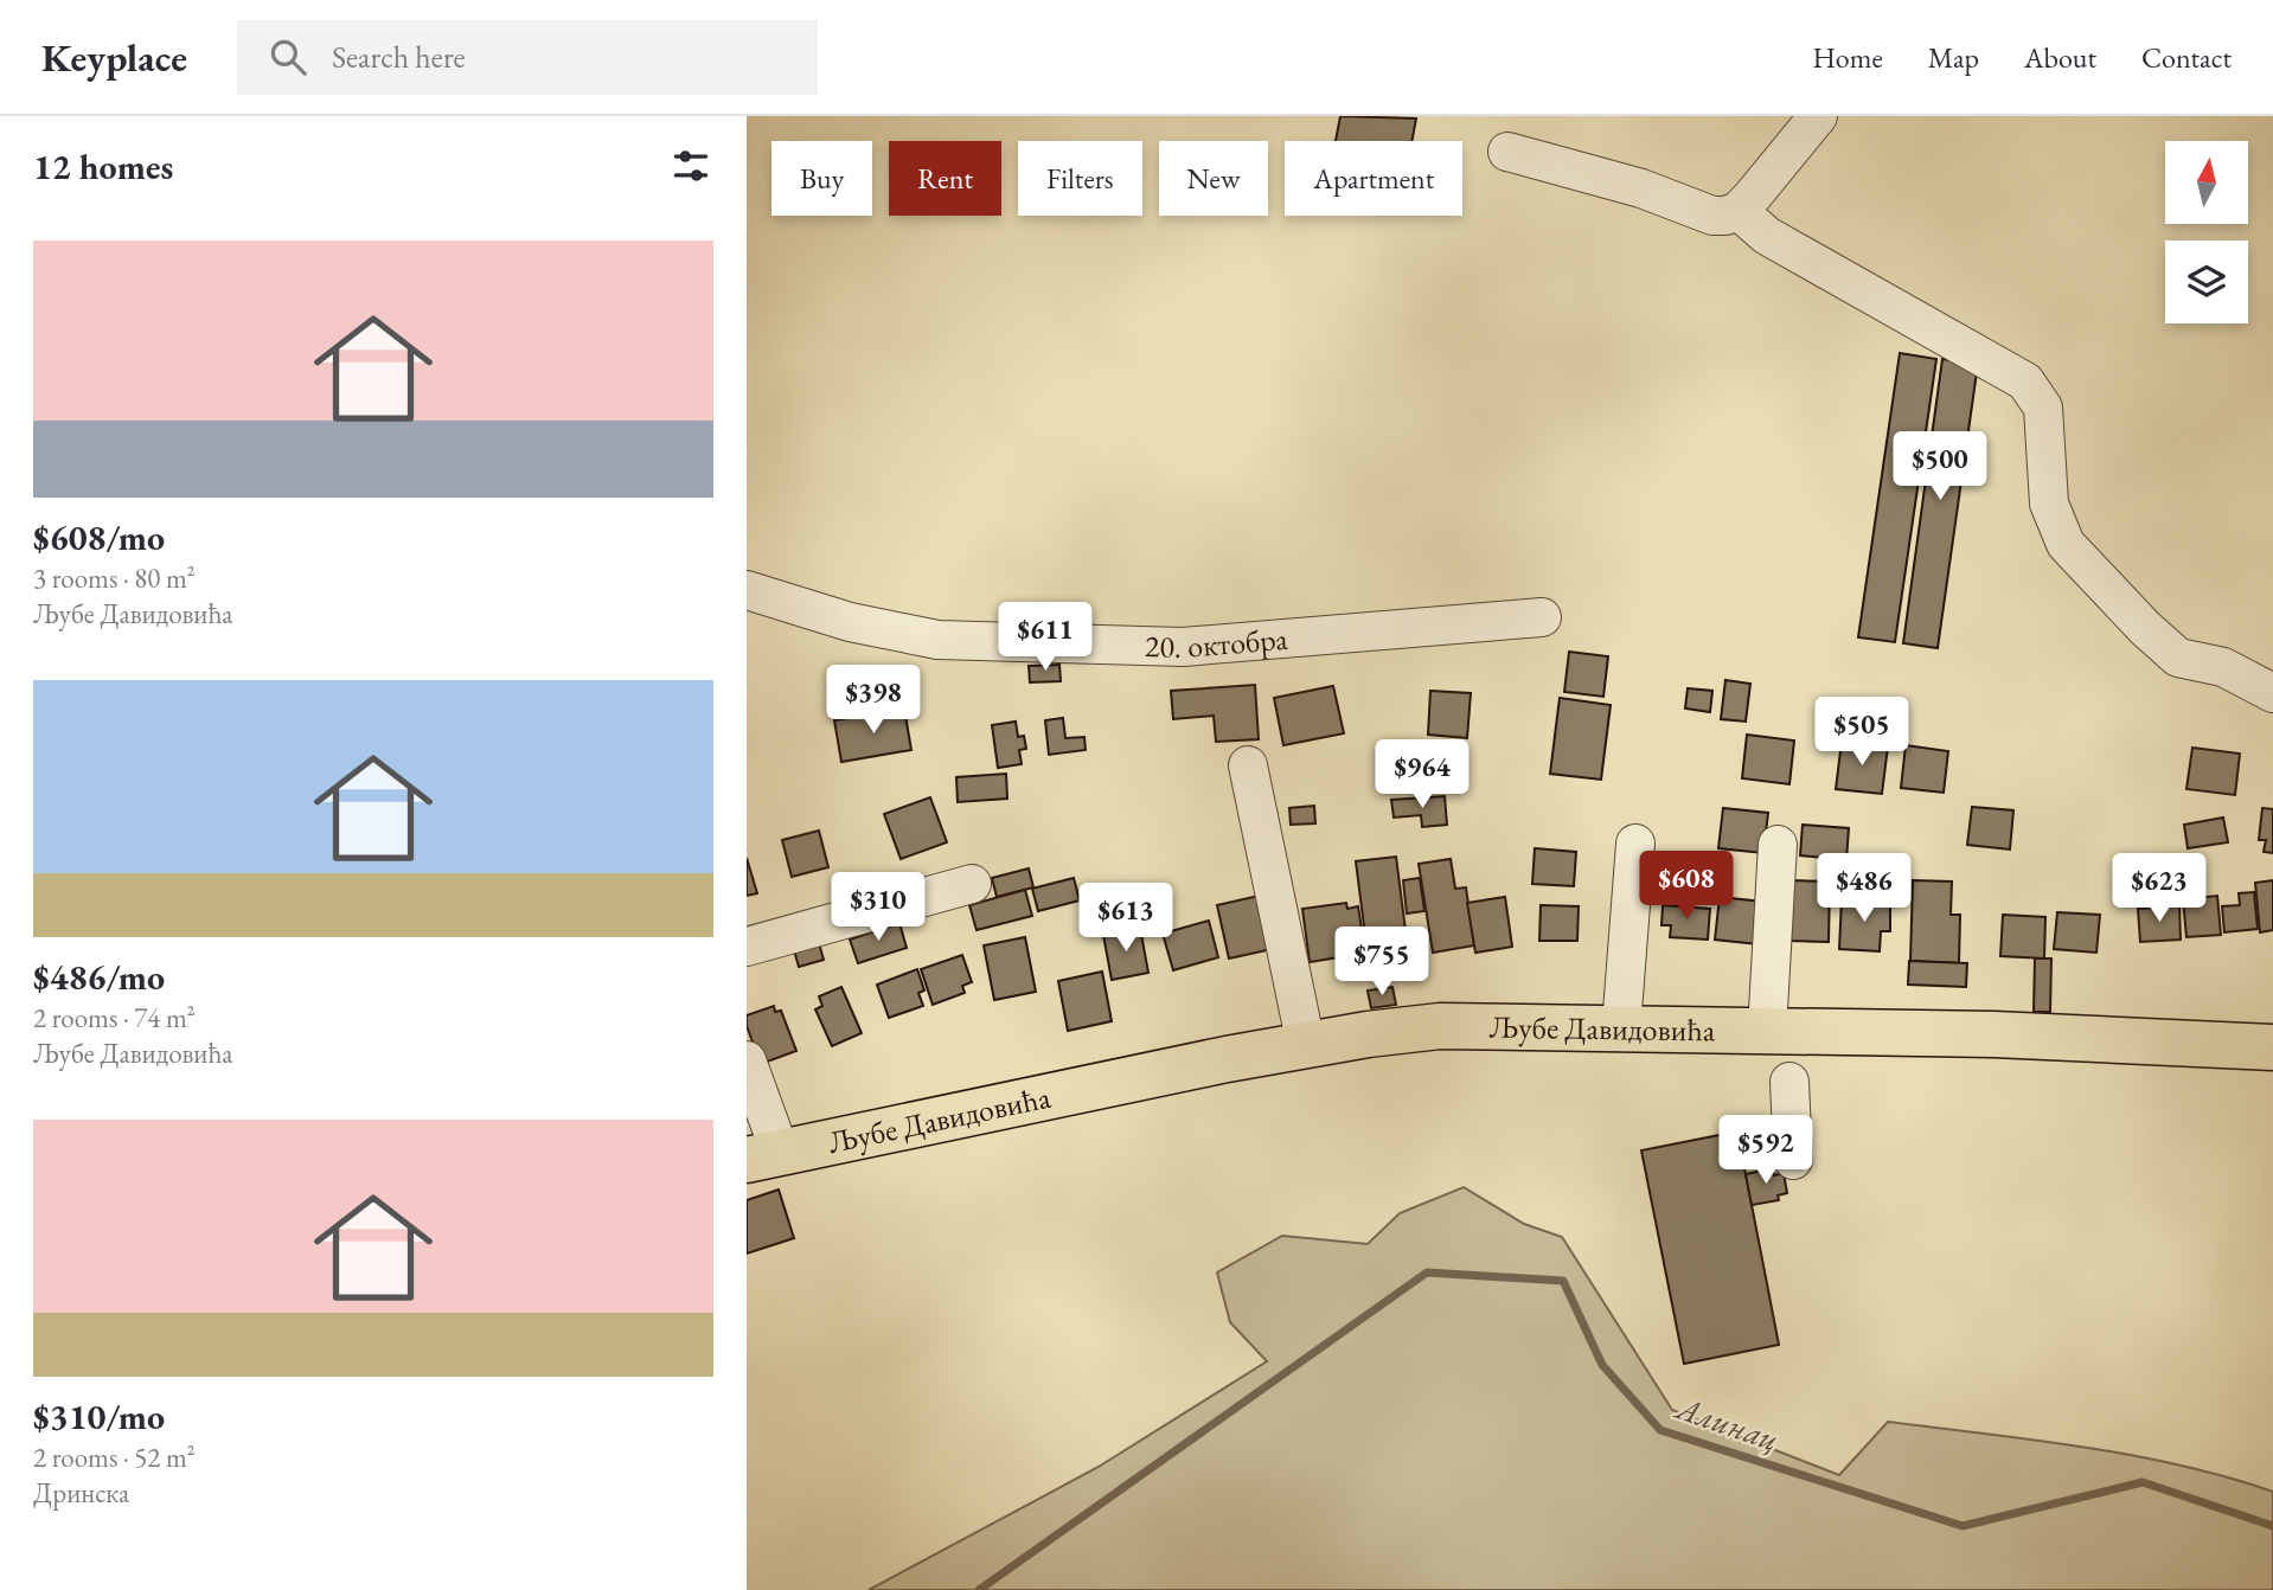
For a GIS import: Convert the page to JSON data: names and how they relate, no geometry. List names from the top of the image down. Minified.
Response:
{"streets":{"main road":["Љубе Давидовића"],"street":["20. октобра"]},"water":["Алинац"],"north":"top","page":{"header":"Keyplace","search":"Search here","nav":["Home","Map","About","Contact"],"heading":"12 homes","chip":["Buy","Rent","Filters","New","Apartment"],"list":[{"name":"$608/mo","note":"3 rooms · 80 m² · Љубе Давидовића"},{"name":"$486/mo","note":"2 rooms · 74 m² · Љубе Давидовића"},{"name":"$310/mo","note":"2 rooms · 52 m² · Дринска"}],"price":["$500","$611","$398","$505","$964","$608","$486","$623","$310","$613","$755","$592"]}}
